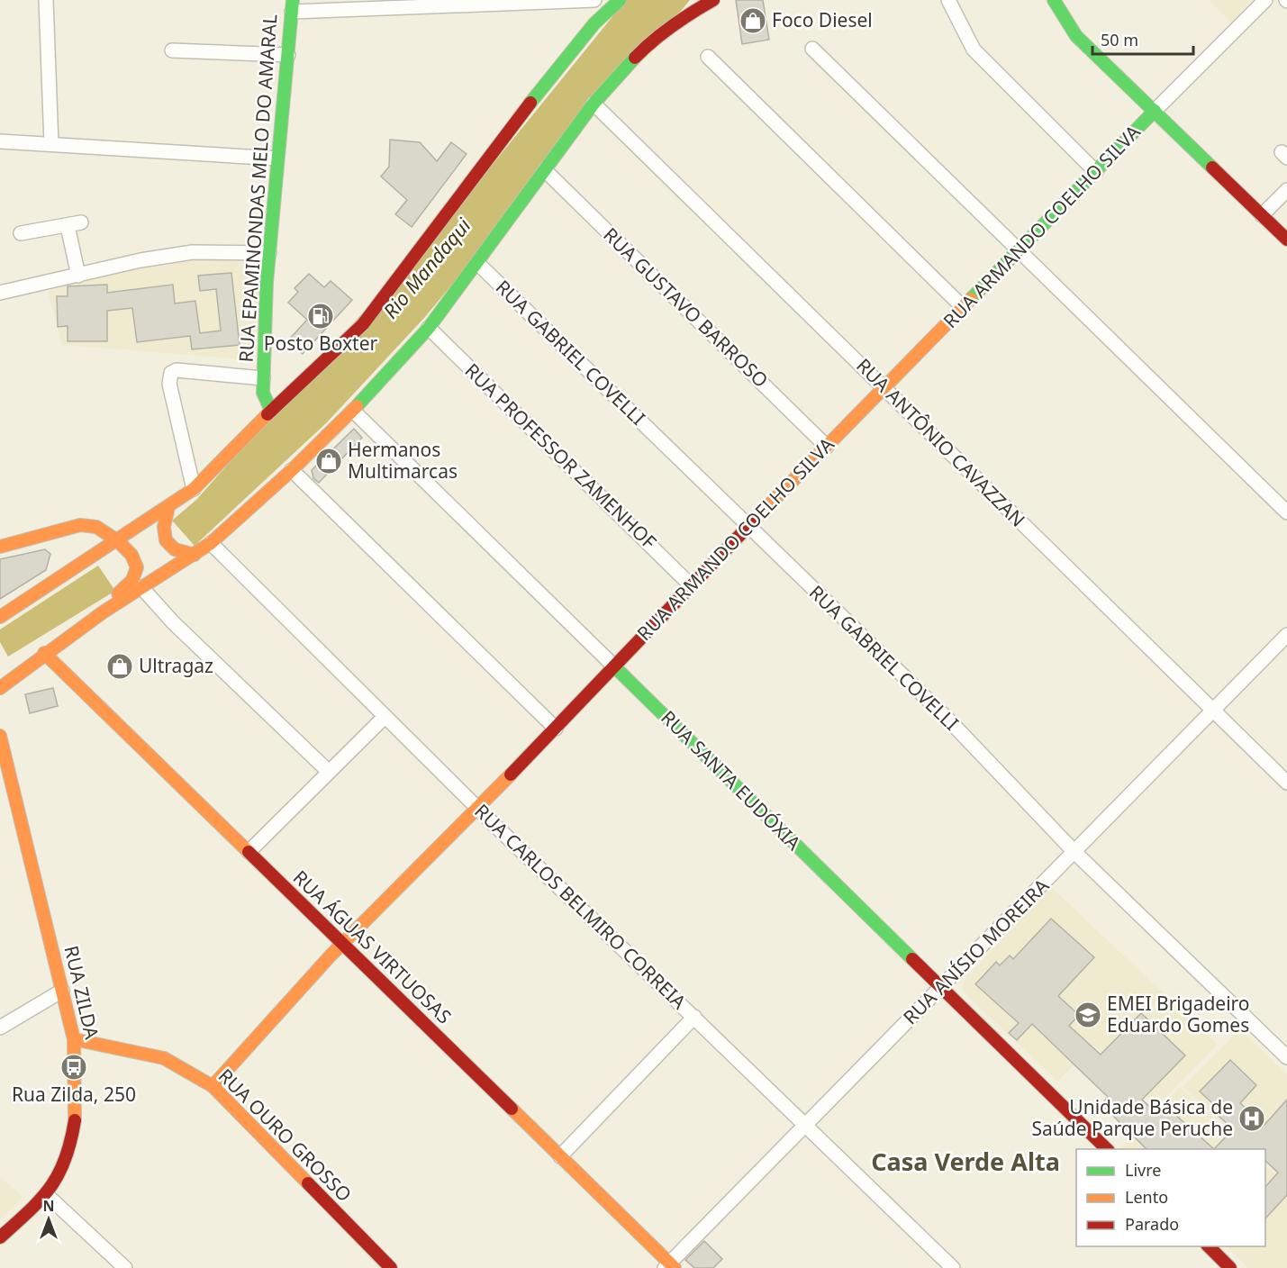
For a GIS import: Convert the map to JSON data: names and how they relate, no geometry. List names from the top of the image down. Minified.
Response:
{"streets":{"street":["RUA EPAMINONDAS MELO DO AMARAL","RUA ARMANDO COELHO SILVA","RUA GUSTAVO BARROSO","RUA GABRIEL COVELLI","RUA ANTÔNIO CAVAZZAN","RUA PROFESSOR ZAMENHOF","RUA SANTA EUDÓXIA","RUA CARLOS BELMIRO CORREIA","RUA ÁGUAS VIRTUOSAS","RUA ANÍSIO MOREIRA","RUA ZILDA","RUA OURO GROSSO"]},"crossings":[["RUA ARMANDO COELHO SILVA","RUA GUSTAVO BARROSO"],["RUA ARMANDO COELHO SILVA","RUA GABRIEL COVELLI"],["RUA ARMANDO COELHO SILVA","RUA ANTÔNIO CAVAZZAN"],["RUA ARMANDO COELHO SILVA","RUA PROFESSOR ZAMENHOF"],["RUA ARMANDO COELHO SILVA","RUA SANTA EUDÓXIA"],["RUA ARMANDO COELHO SILVA","RUA CARLOS BELMIRO CORREIA"],["RUA ARMANDO COELHO SILVA","RUA ÁGUAS VIRTUOSAS"],["RUA ARMANDO COELHO SILVA","RUA OURO GROSSO"],["RUA GABRIEL COVELLI","RUA ANÍSIO MOREIRA"],["RUA ANTÔNIO CAVAZZAN","RUA ANÍSIO MOREIRA"],["RUA SANTA EUDÓXIA","RUA ANÍSIO MOREIRA"],["RUA CARLOS BELMIRO CORREIA","RUA ANÍSIO MOREIRA"],["RUA ÁGUAS VIRTUOSAS","RUA ANÍSIO MOREIRA"],["RUA ZILDA","RUA OURO GROSSO"]],"districts":["Casa Verde Alta"],"water":["Rio Mandaqui"],"places":{"shop":["Foco Diesel","Hermanos Multimarcas","Ultragaz"],"fuel station":["Posto Boxter"],"school or university":["EMEI Brigadeiro Eduardo Gomes"],"bus stop":["Rua Zilda, 250"],"hospital":["Unidade Básica de Saúde Parque Peruche"]},"legend":["Livre","Lento","Parado"],"scale_bar":"50 m","north":"top"}
